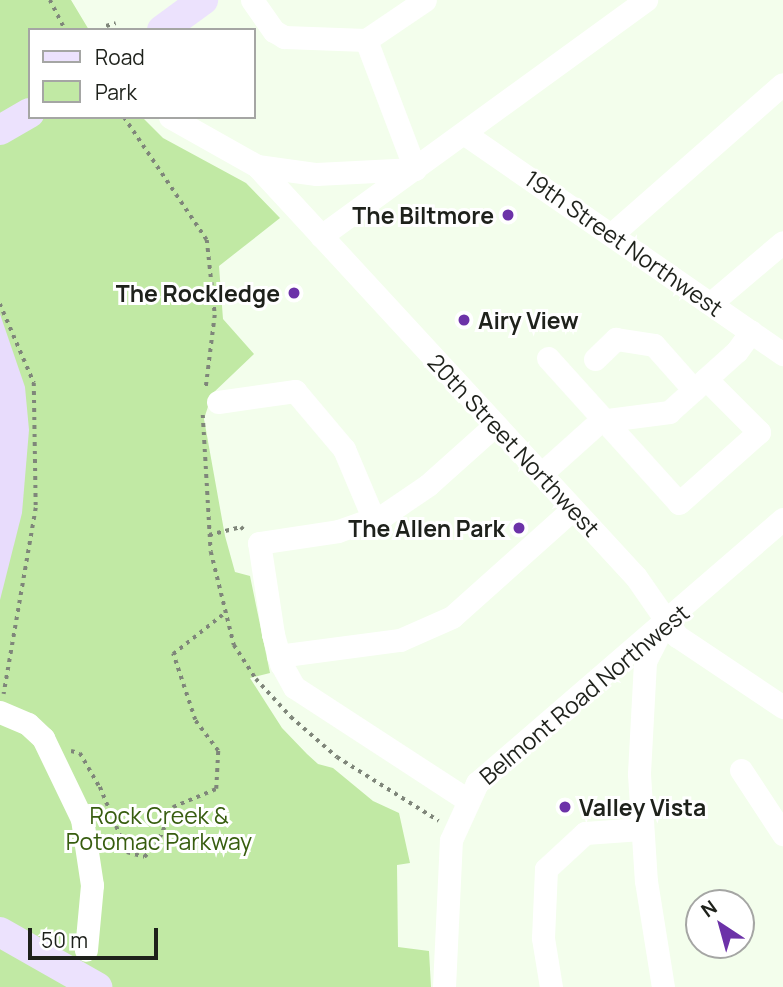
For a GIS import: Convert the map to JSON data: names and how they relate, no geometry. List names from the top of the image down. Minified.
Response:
{"streets":{"street":["19th Street Northwest","20th Street Northwest","Belmont Road Northwest"]},"crossings":[["20th Street Northwest","Belmont Road Northwest"]],"parks":["Rock Creek & Potomac Parkway"],"places":["The Biltmore","The Rockledge","Airy View","The Allen Park","Valley Vista"],"legend":["Road","Park"],"scale_bar":"50 m","north":"top left"}
